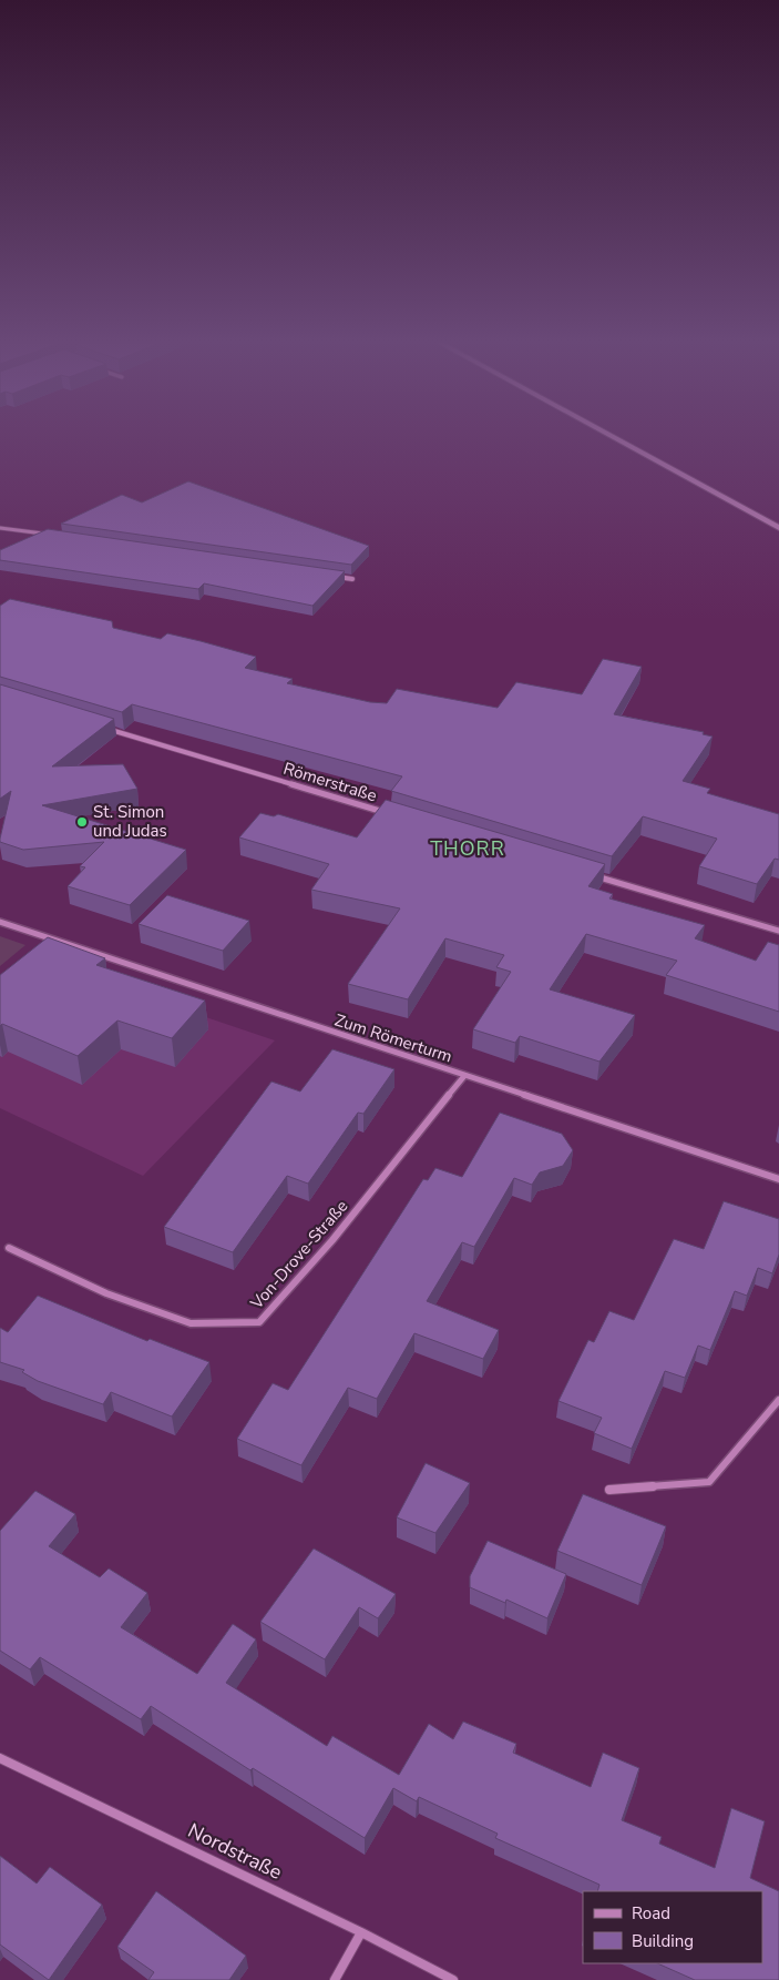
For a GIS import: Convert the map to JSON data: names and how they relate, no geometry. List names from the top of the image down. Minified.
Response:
{"streets":{"street":["Römerstraße","Zum Römerturm","Von-Drove-Straße","Nordstraße"]},"crossings":[["Zum Römerturm","Von-Drove-Straße"]],"districts":["THORR"],"places":["St. Simon und Judas"],"legend":["Road","Building"]}
